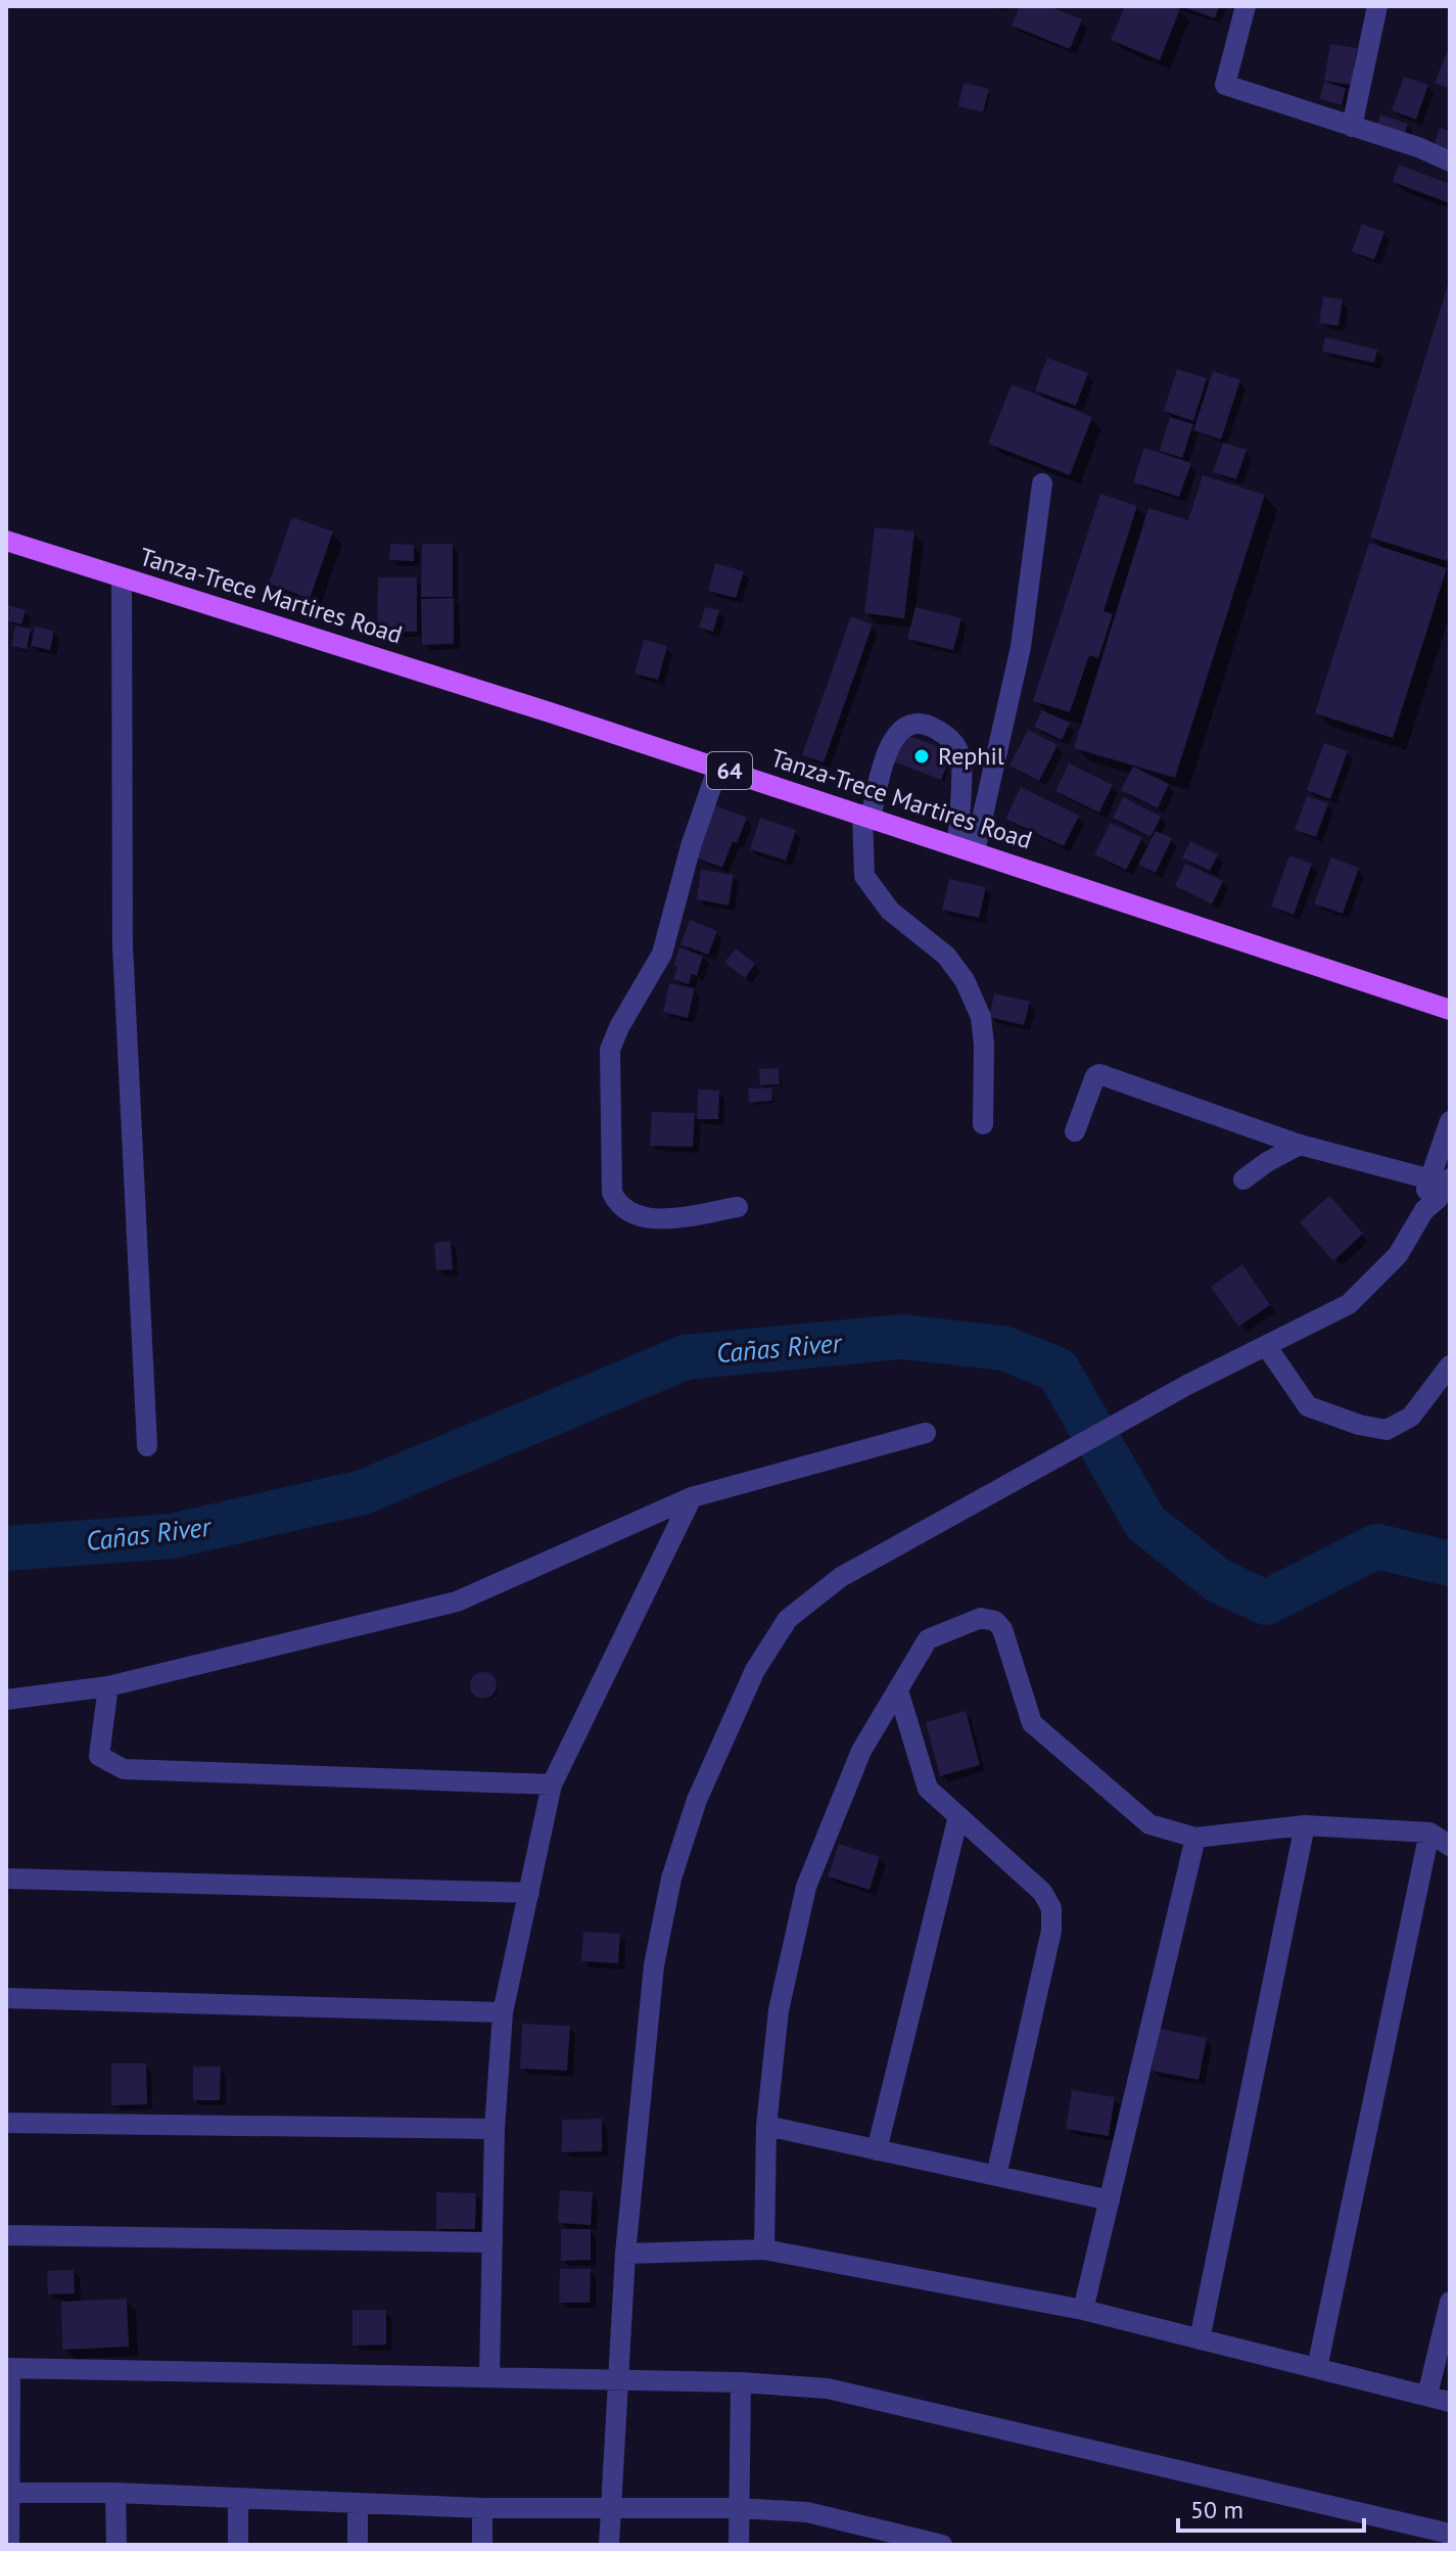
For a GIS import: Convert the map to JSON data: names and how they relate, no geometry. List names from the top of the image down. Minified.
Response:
{"streets":{"main road":["Tanza-Trece Martires Road","64"]},"water":["Cañas River"],"places":["Rephil"],"scale_bar":"50 m"}
